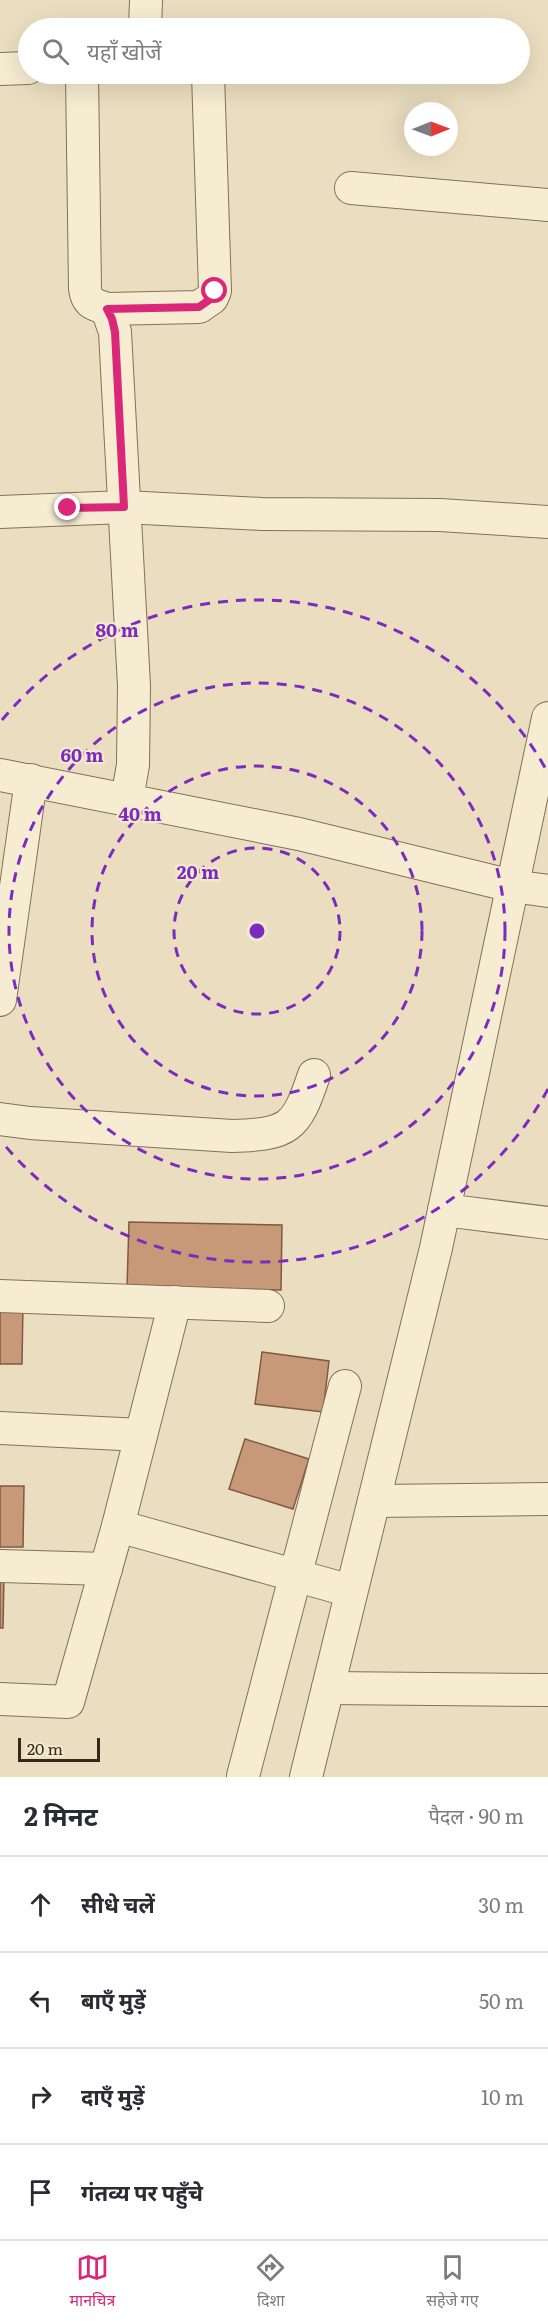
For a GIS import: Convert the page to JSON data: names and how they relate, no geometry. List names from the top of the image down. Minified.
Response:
{"scale_bar":"20 m","north":"right","page":{"search":"यहाँ खोजें","scale":"20 m","heading":["2 मिनट","पैदल · 90 m"],"list":[["सीधे चलें","30 m"],["बाएँ मुड़ें","50 m"],["दाएँ मुड़ें","10 m"],"गंतव्य पर पहुँचे"],"nav":["मानचित्र","दिशा","सहेजे गए"]},"rings":["80 m","60 m","40 m","20 m"]}
